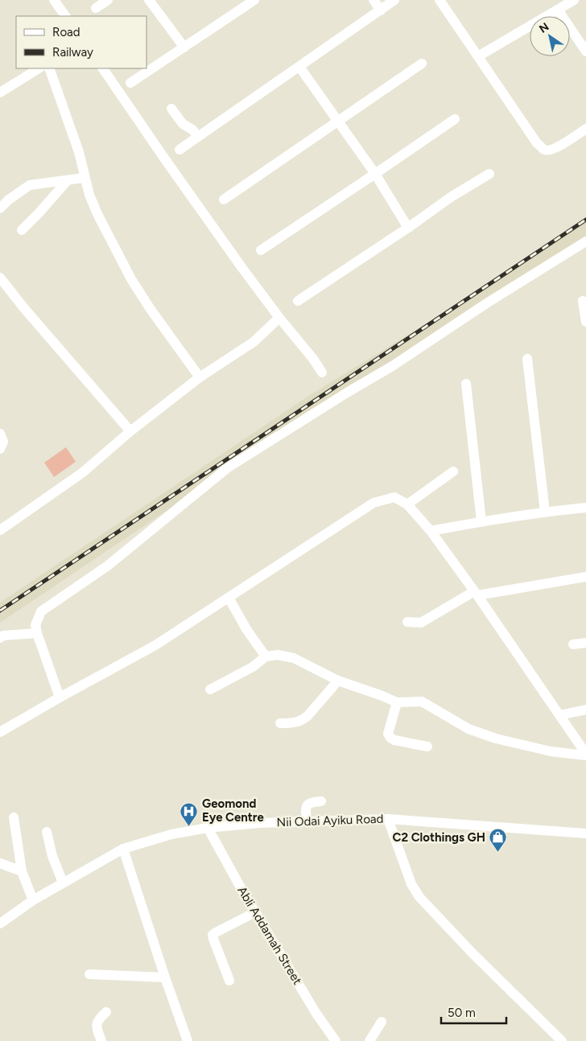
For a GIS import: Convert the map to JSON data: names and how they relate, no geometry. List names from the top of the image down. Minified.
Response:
{"streets":{"street":["Nii Odai Ayiku Road","Abli Addamah Street"]},"crossings":[["Nii Odai Ayiku Road","Abli Addamah Street"]],"places":{"hospital":["Geomond Eye Centre"],"shop":["C2 Clothings GH"]},"legend":["Road","Railway"],"scale_bar":"50 m","north":"top left"}
